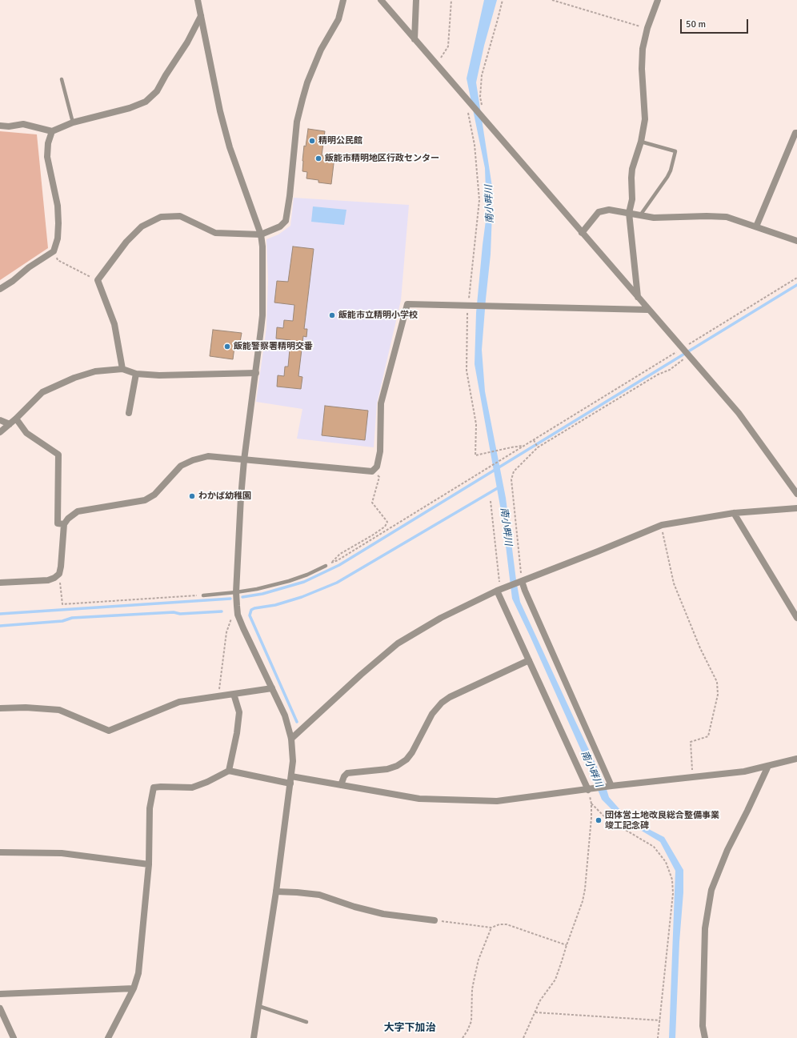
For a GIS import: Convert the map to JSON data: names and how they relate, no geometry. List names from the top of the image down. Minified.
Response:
{"districts":["大字下加治"],"water":["南小畔川"],"places":["精明公民館","飯能市精明地区行政センター","飯能市立精明小学校","飯能警察署精明交番","わかば幼稚園","団体営土地改良総合整備事業 竣工記念碑"],"scale_bar":"50 m"}
